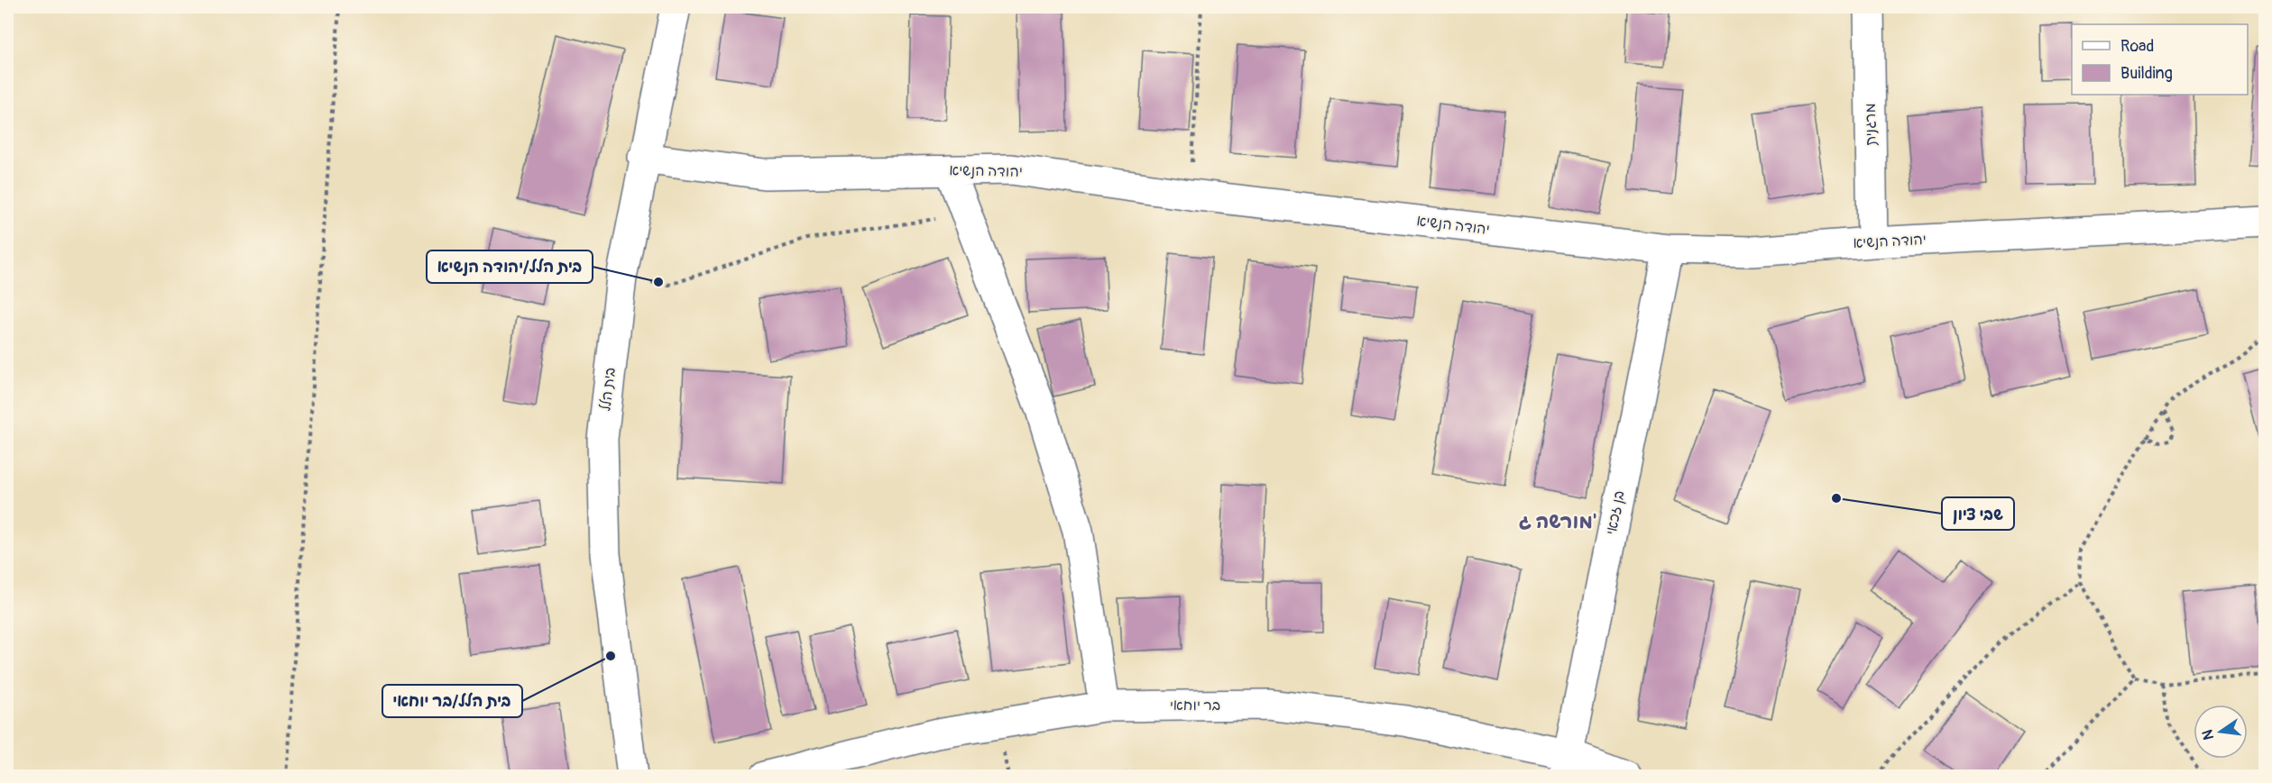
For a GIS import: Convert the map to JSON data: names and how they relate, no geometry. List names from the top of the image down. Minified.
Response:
{"streets":{"street":["מרגנית","יהודה הנשיא","בית הלל","בן זכאי","בר יוחאי"]},"crossings":[["מרגנית","יהודה הנשיא"],["יהודה הנשיא","בית הלל"],["יהודה הנשיא","בן זכאי"],["בן זכאי","בר יוחאי"]],"districts":["מורשה ג'"],"places":["בית הלל/יהודה הנשיא","שבי ציון","בית הלל/בר יוחאי"],"legend":["Road","Building"],"north":"left"}
